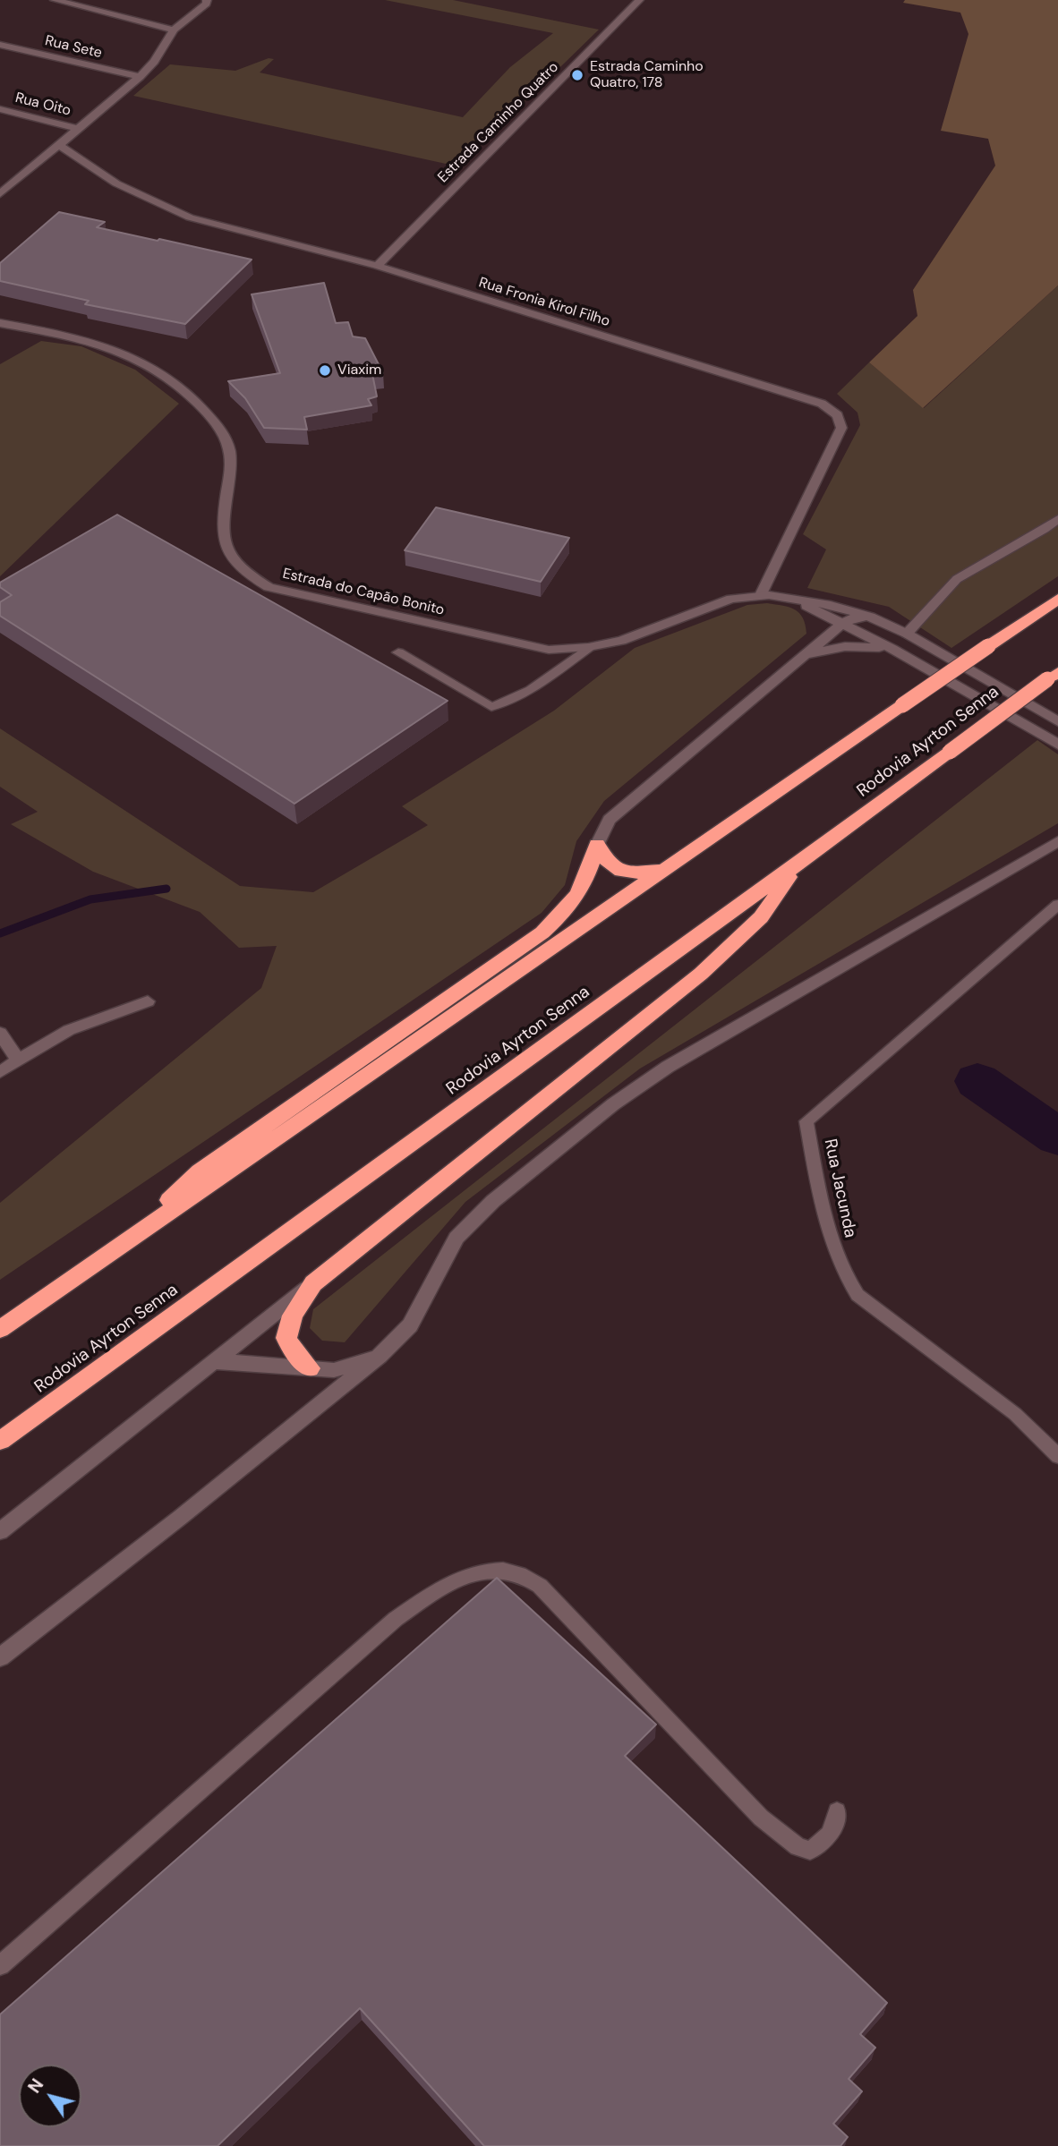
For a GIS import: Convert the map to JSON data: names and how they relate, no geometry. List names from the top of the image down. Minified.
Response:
{"streets":{"highway":["Rodovia Ayrton Senna"],"street":["Rua Sete","Rua Oito","Estrada Caminho Quatro","Rua Fronia Kirol Filho","Estrada do Capão Bonito"],"lane":["Rua Jacunda"]},"crossings":[["Estrada Caminho Quatro","Rua Fronia Kirol Filho"],["Rua Fronia Kirol Filho","Estrada do Capão Bonito"]],"places":["Estrada Caminho Quatro, 178","Viaxim"],"north":"top left"}
